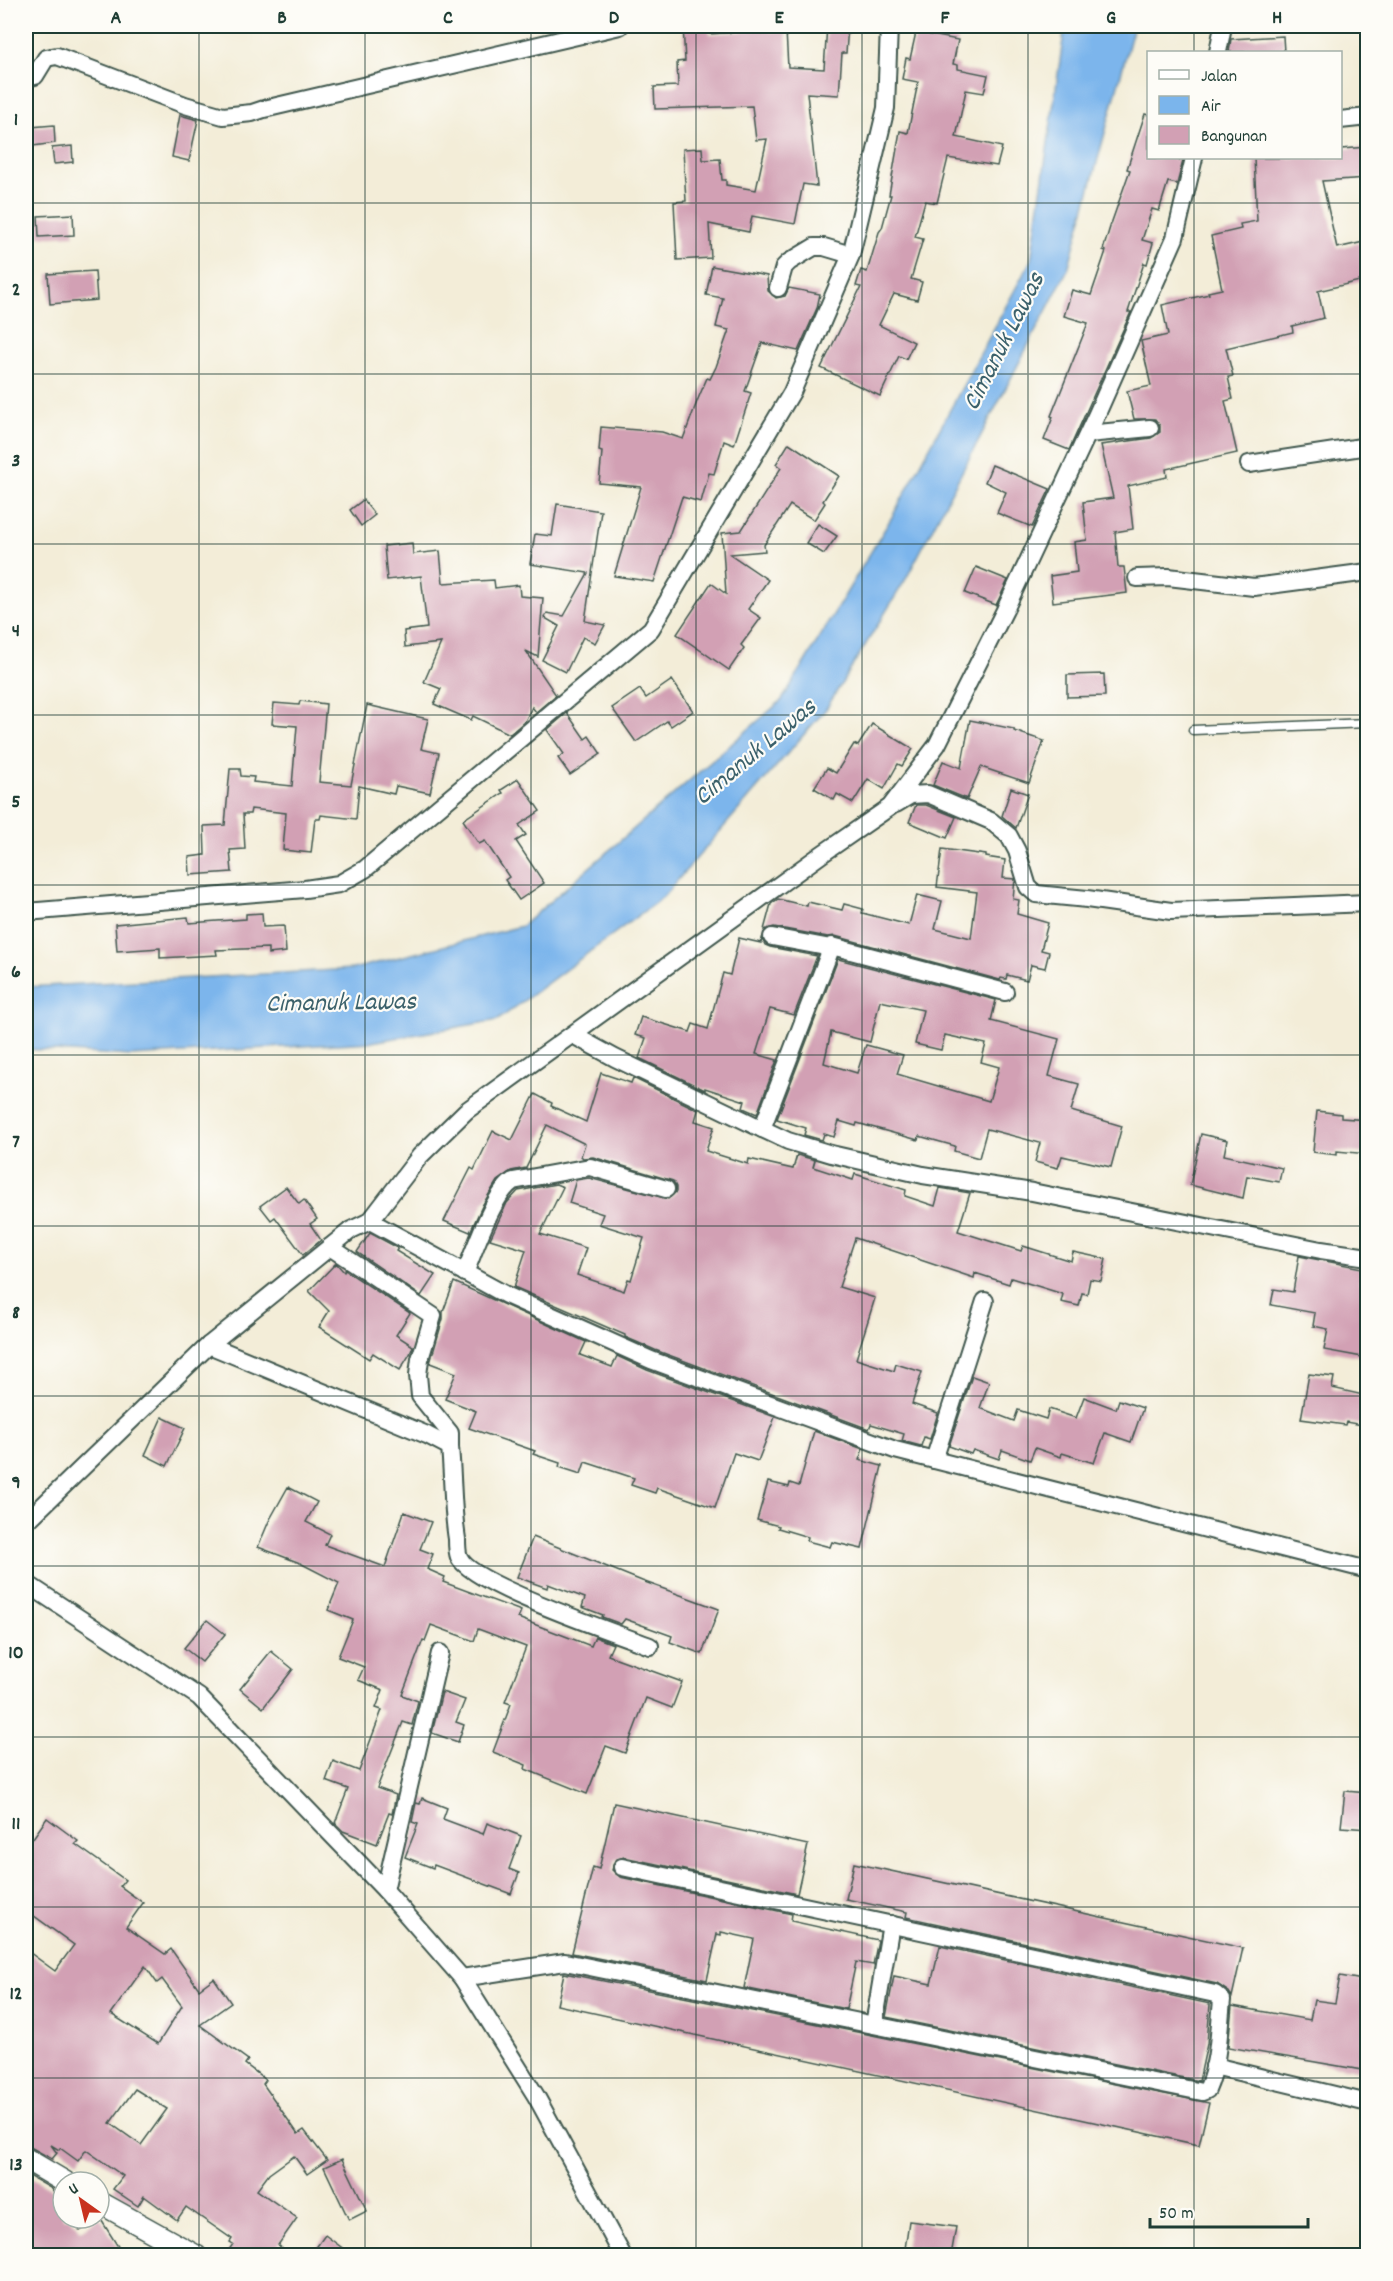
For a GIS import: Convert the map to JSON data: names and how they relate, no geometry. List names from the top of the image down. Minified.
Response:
{"water":["Cimanuk Lawas"],"legend":["Jalan","Air","Bangunan"],"scale_bar":"50 m","north":"top left","grid":{"columns":["A","B","C","D","E","F","G","H"],"rows":["1","2","3","4","5","6","7","8","9","10","11","12","13"]}}
